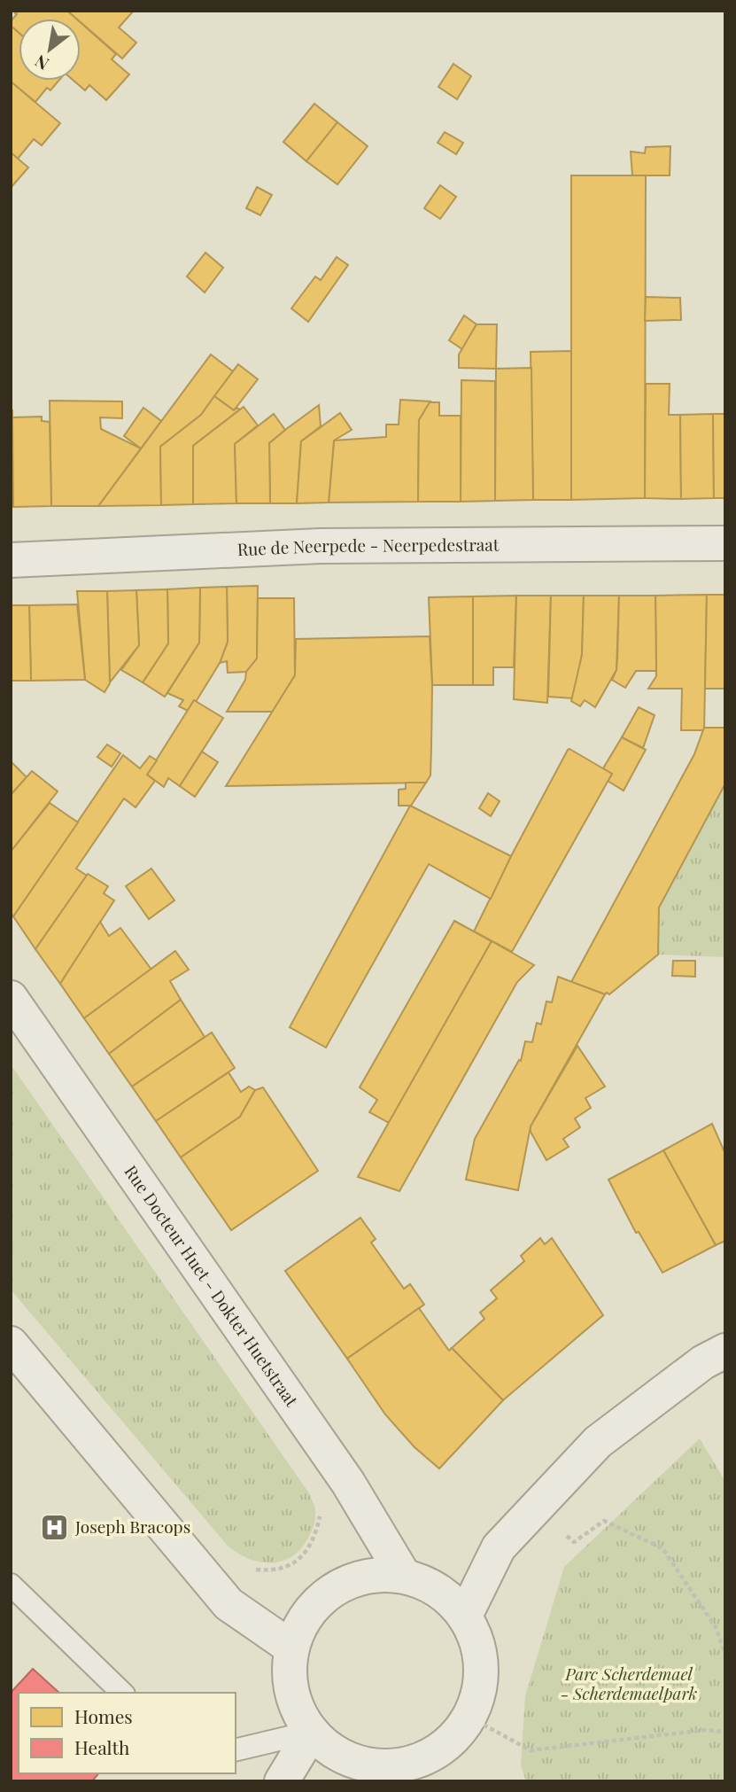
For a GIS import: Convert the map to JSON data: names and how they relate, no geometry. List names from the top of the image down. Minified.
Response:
{"streets":{"street":["Rue de Neerpede - Neerpedestraat","Rue Docteur Huet - Dokter Huetstraat"]},"parks":["Parc Scherdemael - Scherdemaelpark"],"places":{"hospital":["Joseph Bracops"]},"legend":["Homes","Health"],"north":"bottom left"}
